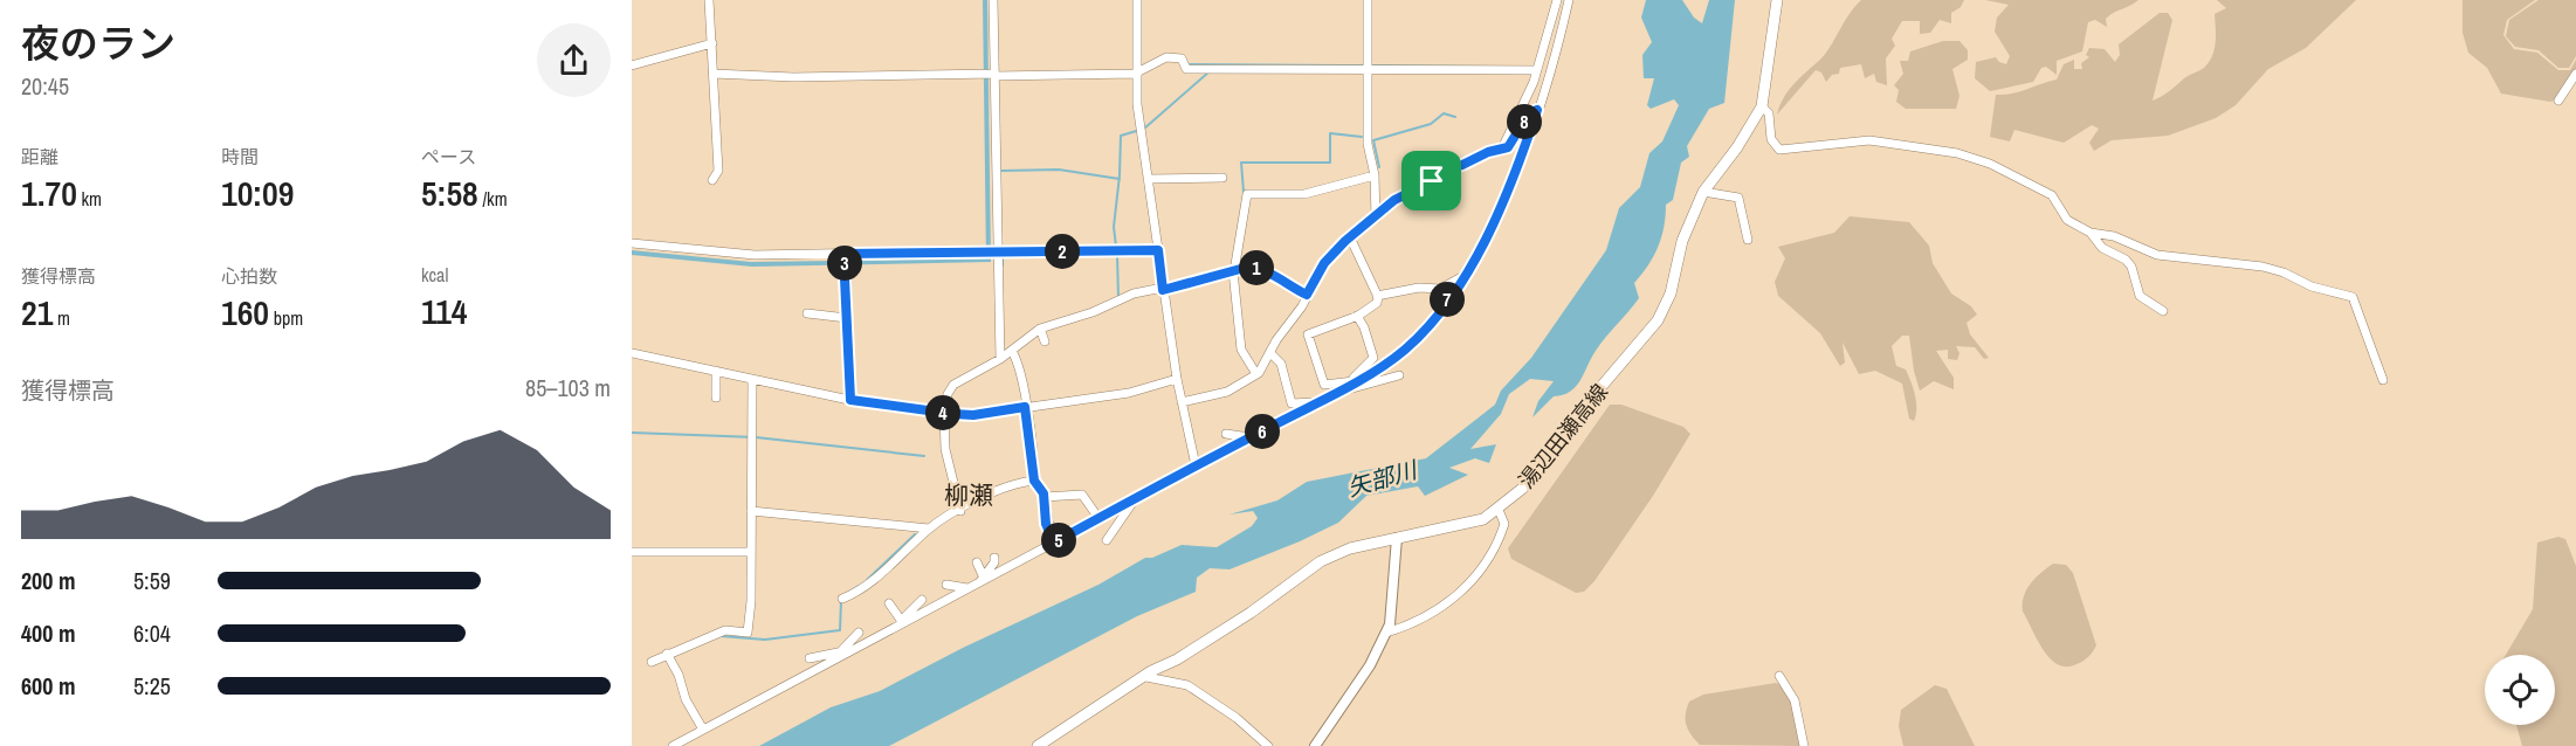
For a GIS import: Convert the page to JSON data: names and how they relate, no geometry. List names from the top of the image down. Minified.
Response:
{"streets":{"main road":["湯辺田瀬高線"]},"districts":["柳瀬"],"water":["矢部川"],"page":{"heading":["夜のラン","20:45"],"pins":["8","2","3","1","7","4","6","5"],"stats":[["距離","1.70 km"],["時間","10:09"],["ペース","5:58 /km"],["獲得標高","21 m"],["心拍数","160 bpm"],["kcal","114"]],"chart":["獲得標高","85–103 m"],"list":[{"name":"200 m","note":"5:59"},{"name":"400 m","note":"6:04"},{"name":"600 m","note":"5:25"}]}}
